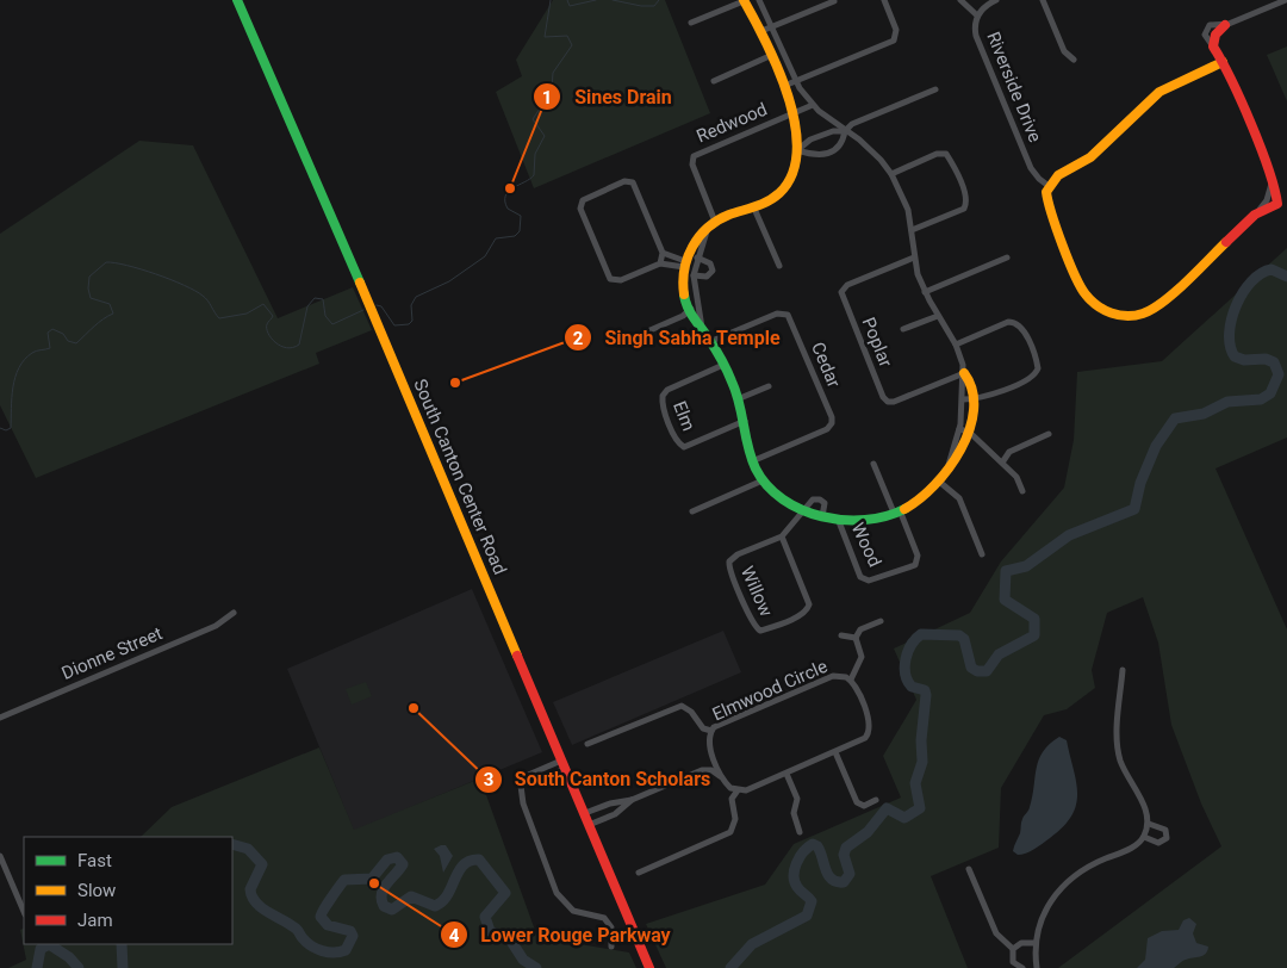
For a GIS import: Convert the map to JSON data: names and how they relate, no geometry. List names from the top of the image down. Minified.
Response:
{"streets":{"street":["Riverside Drive","Redwood","Poplar","Cedar","Elm","South Canton Center Road","Wood","Willow","Dionne Street","Elmwood Circle"]},"places":["Sines Drain","Singh Sabha Temple","South Canton Scholars","Lower Rouge Parkway"],"legend":["Fast","Slow","Jam"]}
